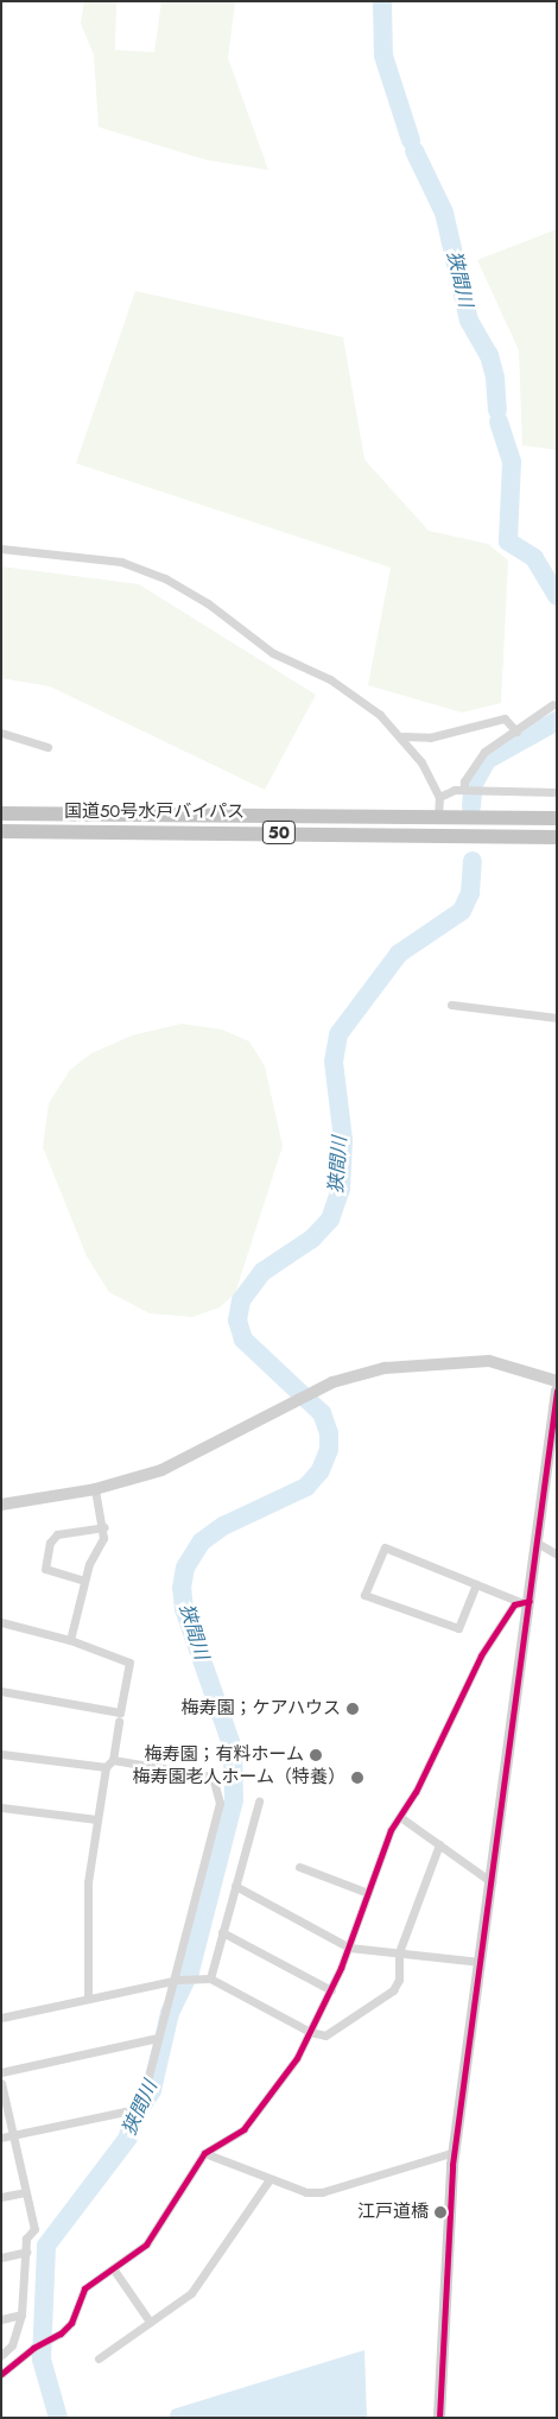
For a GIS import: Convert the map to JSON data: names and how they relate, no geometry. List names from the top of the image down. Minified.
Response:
{"streets":{"highway":["国道50号水戸バイパス","50"]},"water":["狭間川"],"places":["梅寿園；ケアハウス","梅寿園；有料ホーム","梅寿園老人ホーム（特養）","江戸道橋"]}
